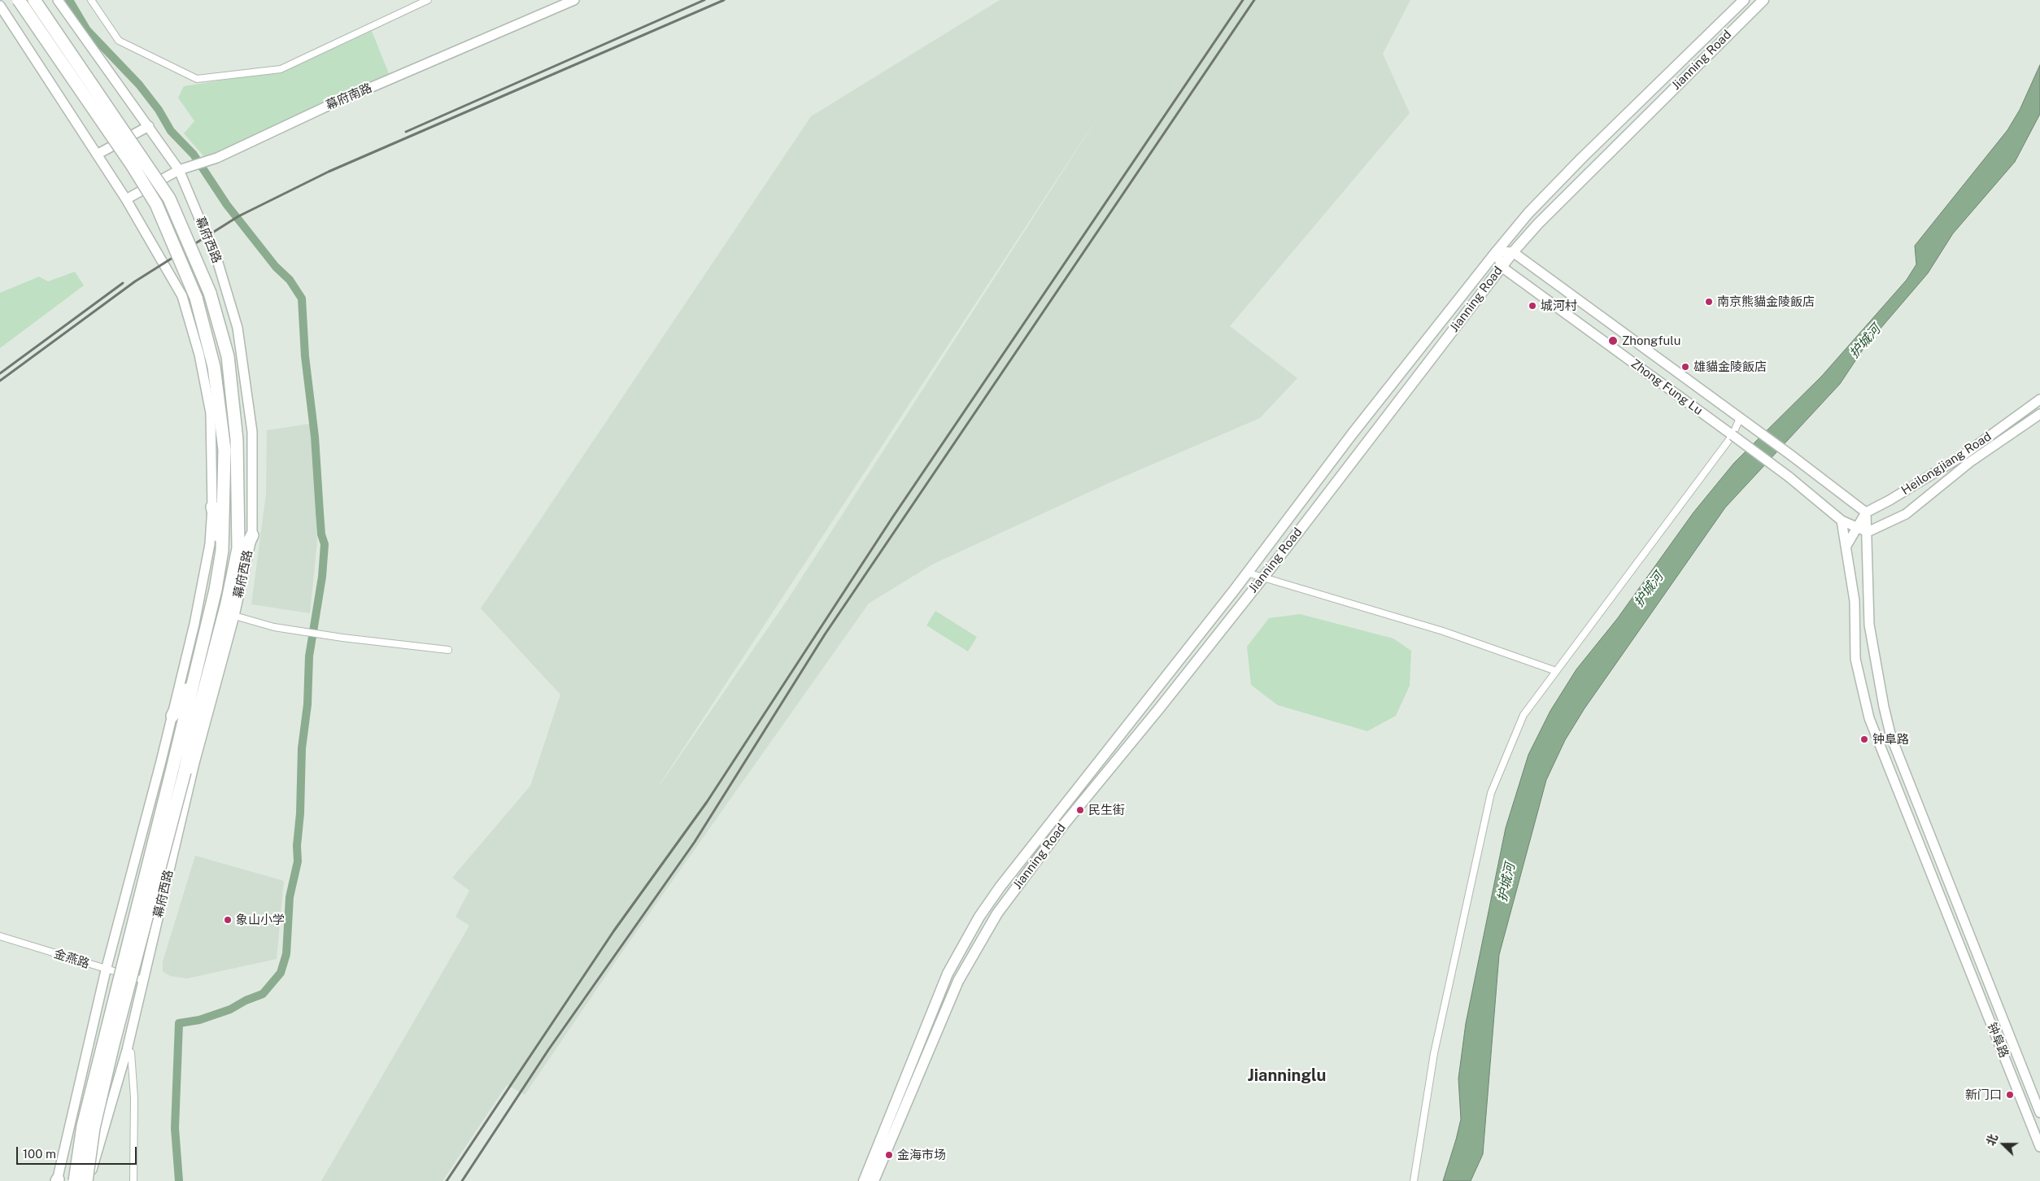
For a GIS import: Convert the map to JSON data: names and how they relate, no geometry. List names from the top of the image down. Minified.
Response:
{"streets":{"highway":["幕府西路"],"main road":["Jianning Road","幕府南路","Zhong Fung Lu","Heilongjiang Road","钟阜路"],"street":["金燕路"]},"crossings":[["Jianning Road","Zhong Fung Lu"],["幕府南路","幕府西路"],["幕府西路","金燕路"],["Zhong Fung Lu","Heilongjiang Road"],["Heilongjiang Road","钟阜路"]],"districts":["Jianninglu"],"water":["护城河"],"places":["南京熊貓金陵飯店","城河村","Zhongfulu","雄貓金陵飯店","钟阜路","民生街","象山小学","新门口","金海市场"],"scale_bar":"100 m","north":"left"}
